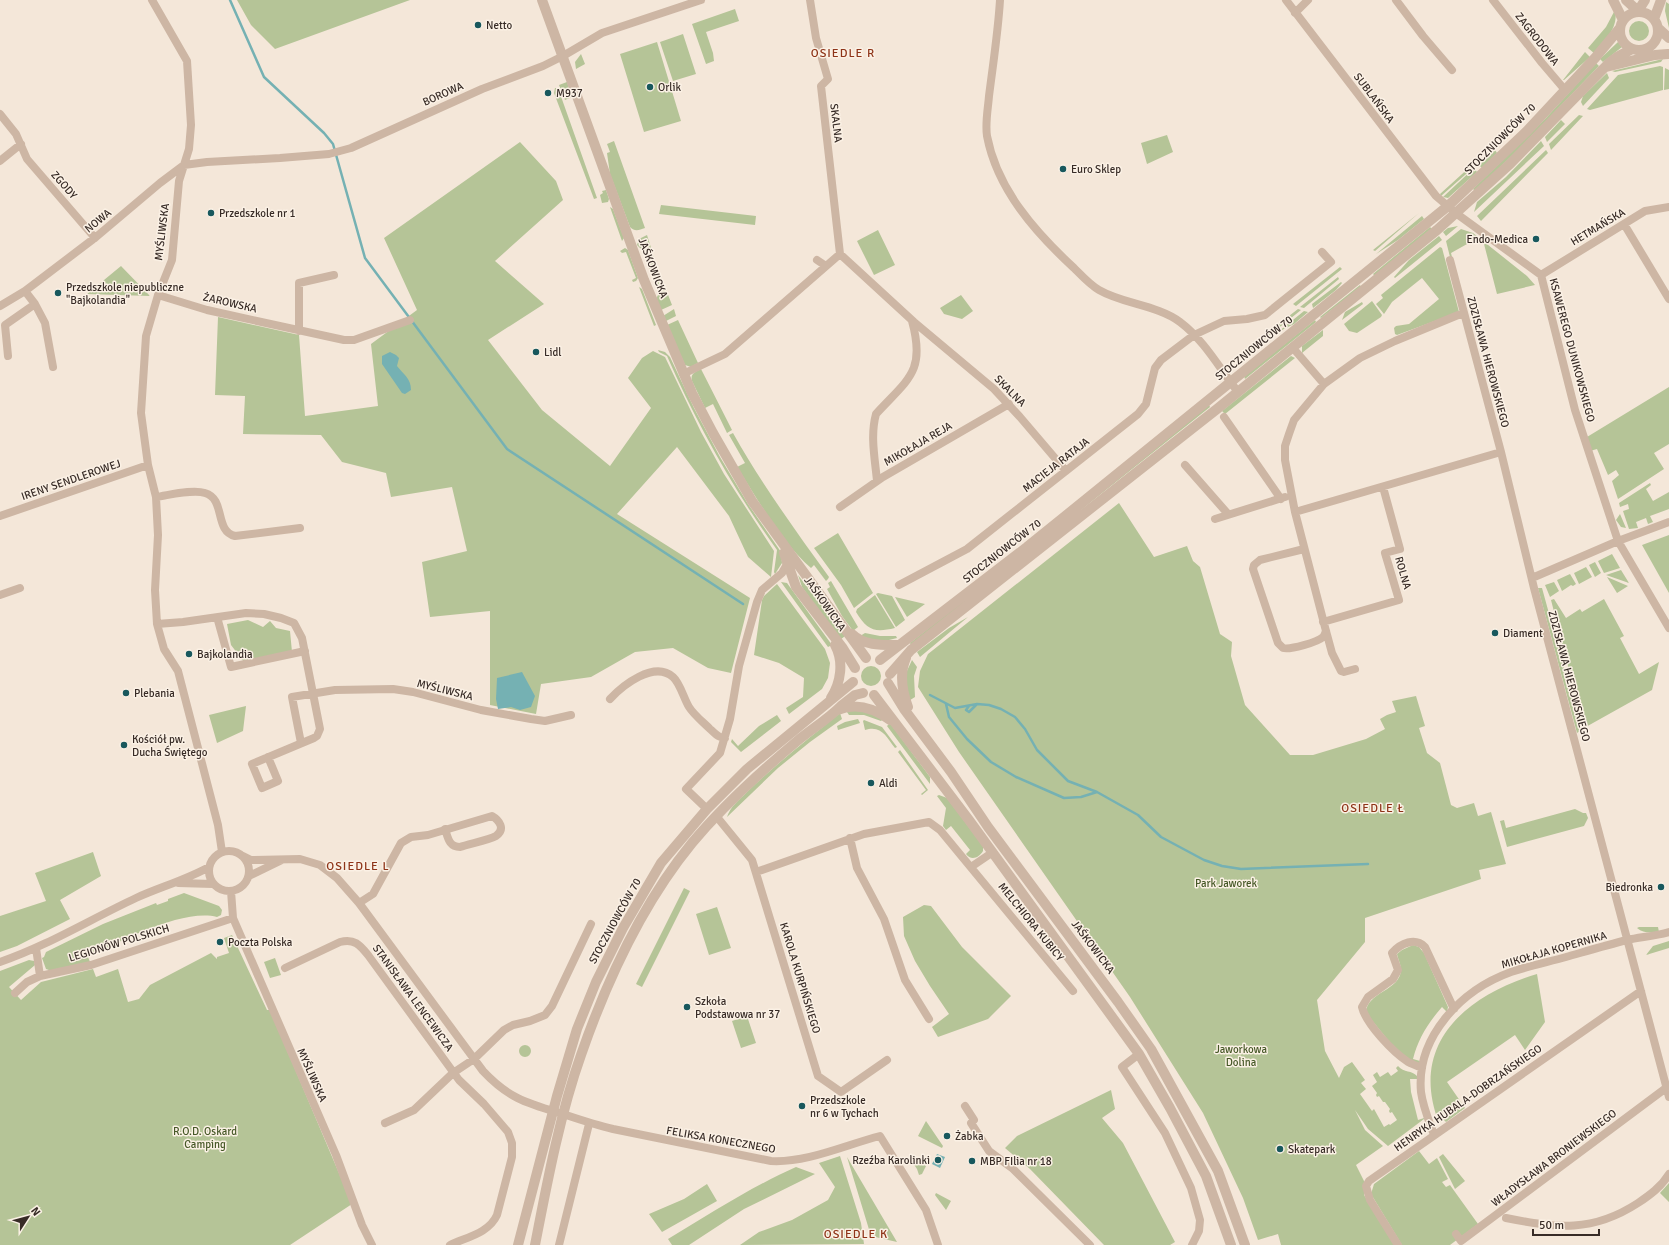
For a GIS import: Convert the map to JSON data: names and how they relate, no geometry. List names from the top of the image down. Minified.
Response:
{"streets":{"street":["ZAGRODOWA","BOROWA","SUBLAŃSKA","SKALNA","STOCZNIOWCÓW 70","ZGODY","NOWA","HETMAŃSKA","MYŚLIWSKA","JAŚKOWICKA","ŻAROWSKA","KSAWEREGO DUNIKOWSKIEGO","ZDZISŁAWA HIEROWSKIEGO","MIKOŁAJA REJA","MACIEJA RATAJA","IRENY SENDLEROWEJ","ROLNA","MELCHIORA KUBICY","LEGIONÓW POLSKICH","MIKOŁAJA KOPERNIKA","KAROLA KURPIŃSKIEGO","STANISŁAWA LENCEWICZA","HENRYKA HUBALA-DOBRZAŃSKIEGO","FELIKSA KONECZNEGO","WŁADYSŁAWA BRONIEWSKIEGO"]},"crossings":[["ZAGRODOWA","STOCZNIOWCÓW 70"],["BOROWA","NOWA"],["BOROWA","MYŚLIWSKA"],["BOROWA","JAŚKOWICKA"],["SUBLAŃSKA","STOCZNIOWCÓW 70"],["SUBLAŃSKA","KSAWEREGO DUNIKOWSKIEGO"],["SKALNA","MIKOŁAJA REJA"],["SKALNA","MACIEJA RATAJA"],["STOCZNIOWCÓW 70","JAŚKOWICKA"],["STOCZNIOWCÓW 70","KSAWEREGO DUNIKOWSKIEGO"],["STOCZNIOWCÓW 70","KAROLA KURPIŃSKIEGO"],["STOCZNIOWCÓW 70","FELIKSA KONECZNEGO"],["ZGODY","NOWA"],["NOWA","MYŚLIWSKA"],["HETMAŃSKA","KSAWEREGO DUNIKOWSKIEGO"],["MYŚLIWSKA","ŻAROWSKA"],["MYŚLIWSKA","IRENY SENDLEROWEJ"],["MYŚLIWSKA","LEGIONÓW POLSKICH"],["ZDZISŁAWA HIEROWSKIEGO","MIKOŁAJA KOPERNIKA"],["ZDZISŁAWA HIEROWSKIEGO","HENRYKA HUBALA-DOBRZAŃSKIEGO"],["ZDZISŁAWA HIEROWSKIEGO","WŁADYSŁAWA BRONIEWSKIEGO"],["MELCHIORA KUBICY","KAROLA KURPIŃSKIEGO"],["MIKOŁAJA KOPERNIKA","HENRYKA HUBALA-DOBRZAŃSKIEGO"]],"districts":["OSIEDLE R","OSIEDLE Ł","OSIEDLE L","OSIEDLE K"],"parks":["Park Jaworek","Jaworkowa Dolina","R.O.D. Oskard Camping"],"places":["Netto","Orlik","M937","Euro Sklep","Przedszkole nr 1","Endo-Medica","Przedszkole niepubliczne \"Bajkolandia\"","Lidl","Diament","Bajkolandia","Plebania","Kościół pw. Ducha Świętego","Aldi","Biedronka","Poczta Polska","Szkoła Podstawowa nr 37","Przedszkole nr 6 w Tychach","Żabka","Skatepark","Rzeźba Karolinki","MBP FIlia nr 18"],"scale_bar":"50 m","north":"top right"}
